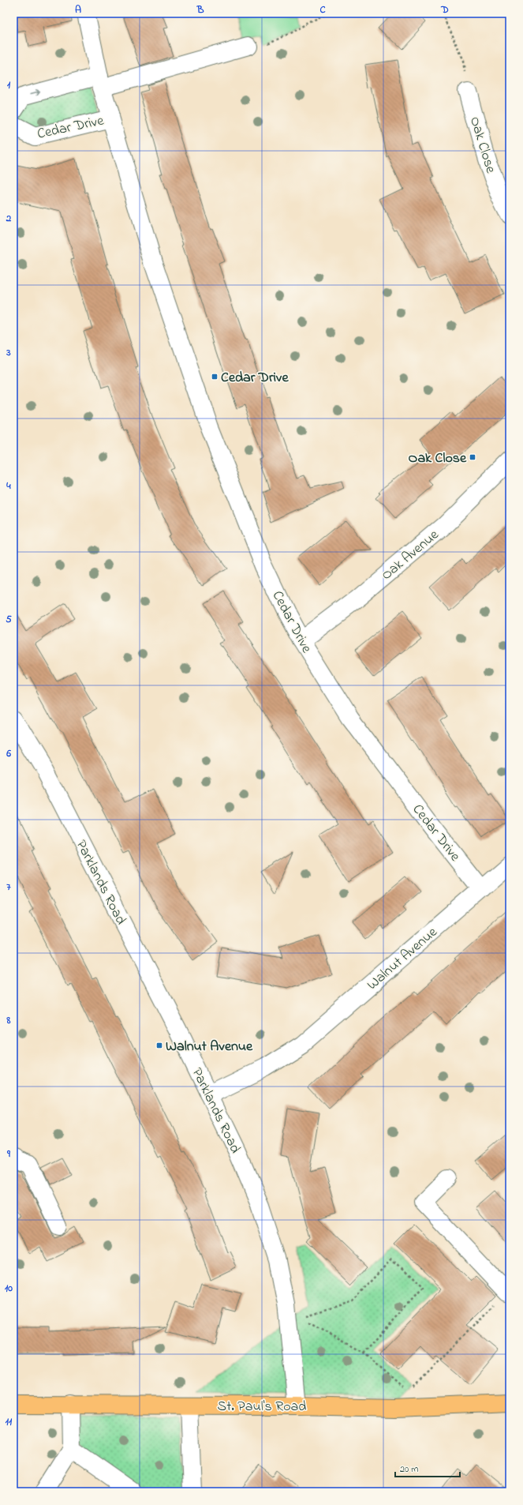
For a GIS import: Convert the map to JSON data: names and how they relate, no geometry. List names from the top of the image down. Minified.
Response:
{"streets":{"main road":["St. Paul's Road"],"street":["Cedar Drive","Oak Close","Oak Avenue","Parklands Road","Walnut Avenue"]},"crossings":[["Cedar Drive","Oak Avenue"],["Cedar Drive","Walnut Avenue"],["Parklands Road","Walnut Avenue"],["Parklands Road","St. Paul's Road"]],"places":{"transit":["Cedar Drive","Oak Close","Walnut Avenue"]},"scale_bar":"20 m","grid":{"columns":["A","B","C","D"],"rows":["1","2","3","4","5","6","7","8","9","10","11"]}}
